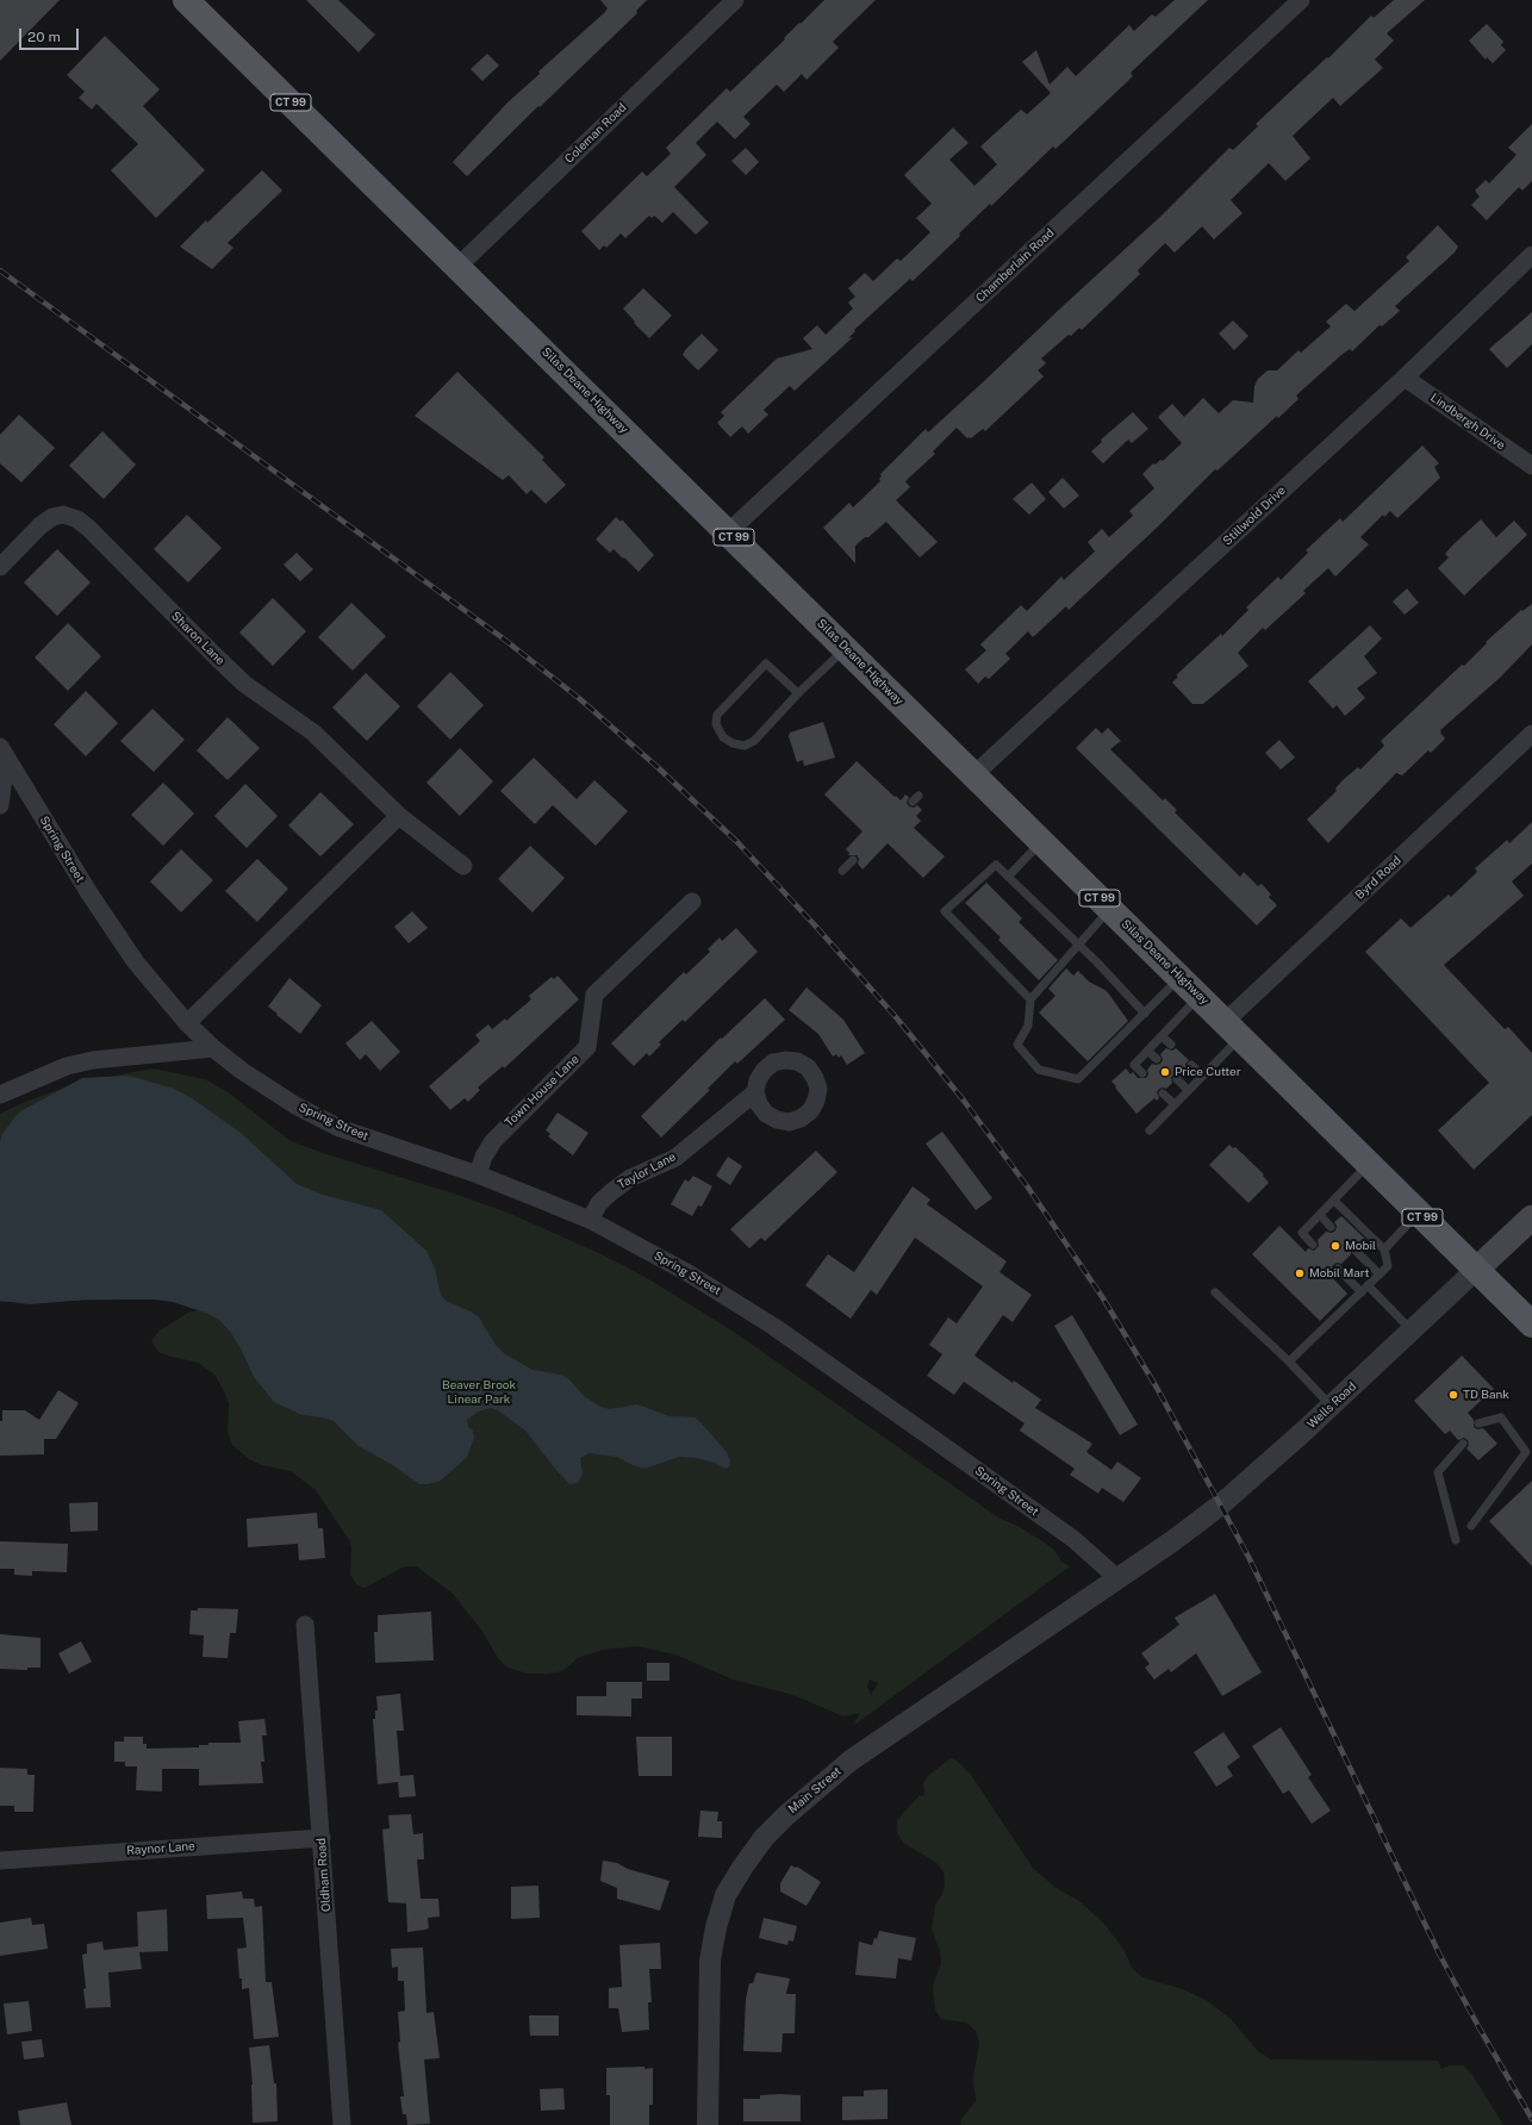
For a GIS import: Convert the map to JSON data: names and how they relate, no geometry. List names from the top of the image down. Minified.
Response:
{"streets":{"main road":["CT 99","Silas Deane Highway","Wells Road"],"street":["Coleman Road","Chamberlain Road","Lindbergh Drive","Stillwold Drive","Sharon Lane","Spring Street","Byrd Road","Town House Lane","Taylor Lane","Main Street","Raynor Lane","Oldham Road"]},"crossings":[["Coleman Road","Silas Deane Highway"],["Chamberlain Road","Silas Deane Highway"],["Silas Deane Highway","Stillwold Drive"],["Silas Deane Highway","Byrd Road"],["Silas Deane Highway","Wells Road"],["Lindbergh Drive","Stillwold Drive"],["Spring Street","Town House Lane"],["Spring Street","Taylor Lane"],["Spring Street","Wells Road"],["Spring Street","Main Street"],["Wells Road","Main Street"],["Raynor Lane","Oldham Road"]],"parks":["Beaver Brook Linear Park"],"places":["Price Cutter","Mobil","Mobil Mart","TD Bank"],"scale_bar":"20 m"}
